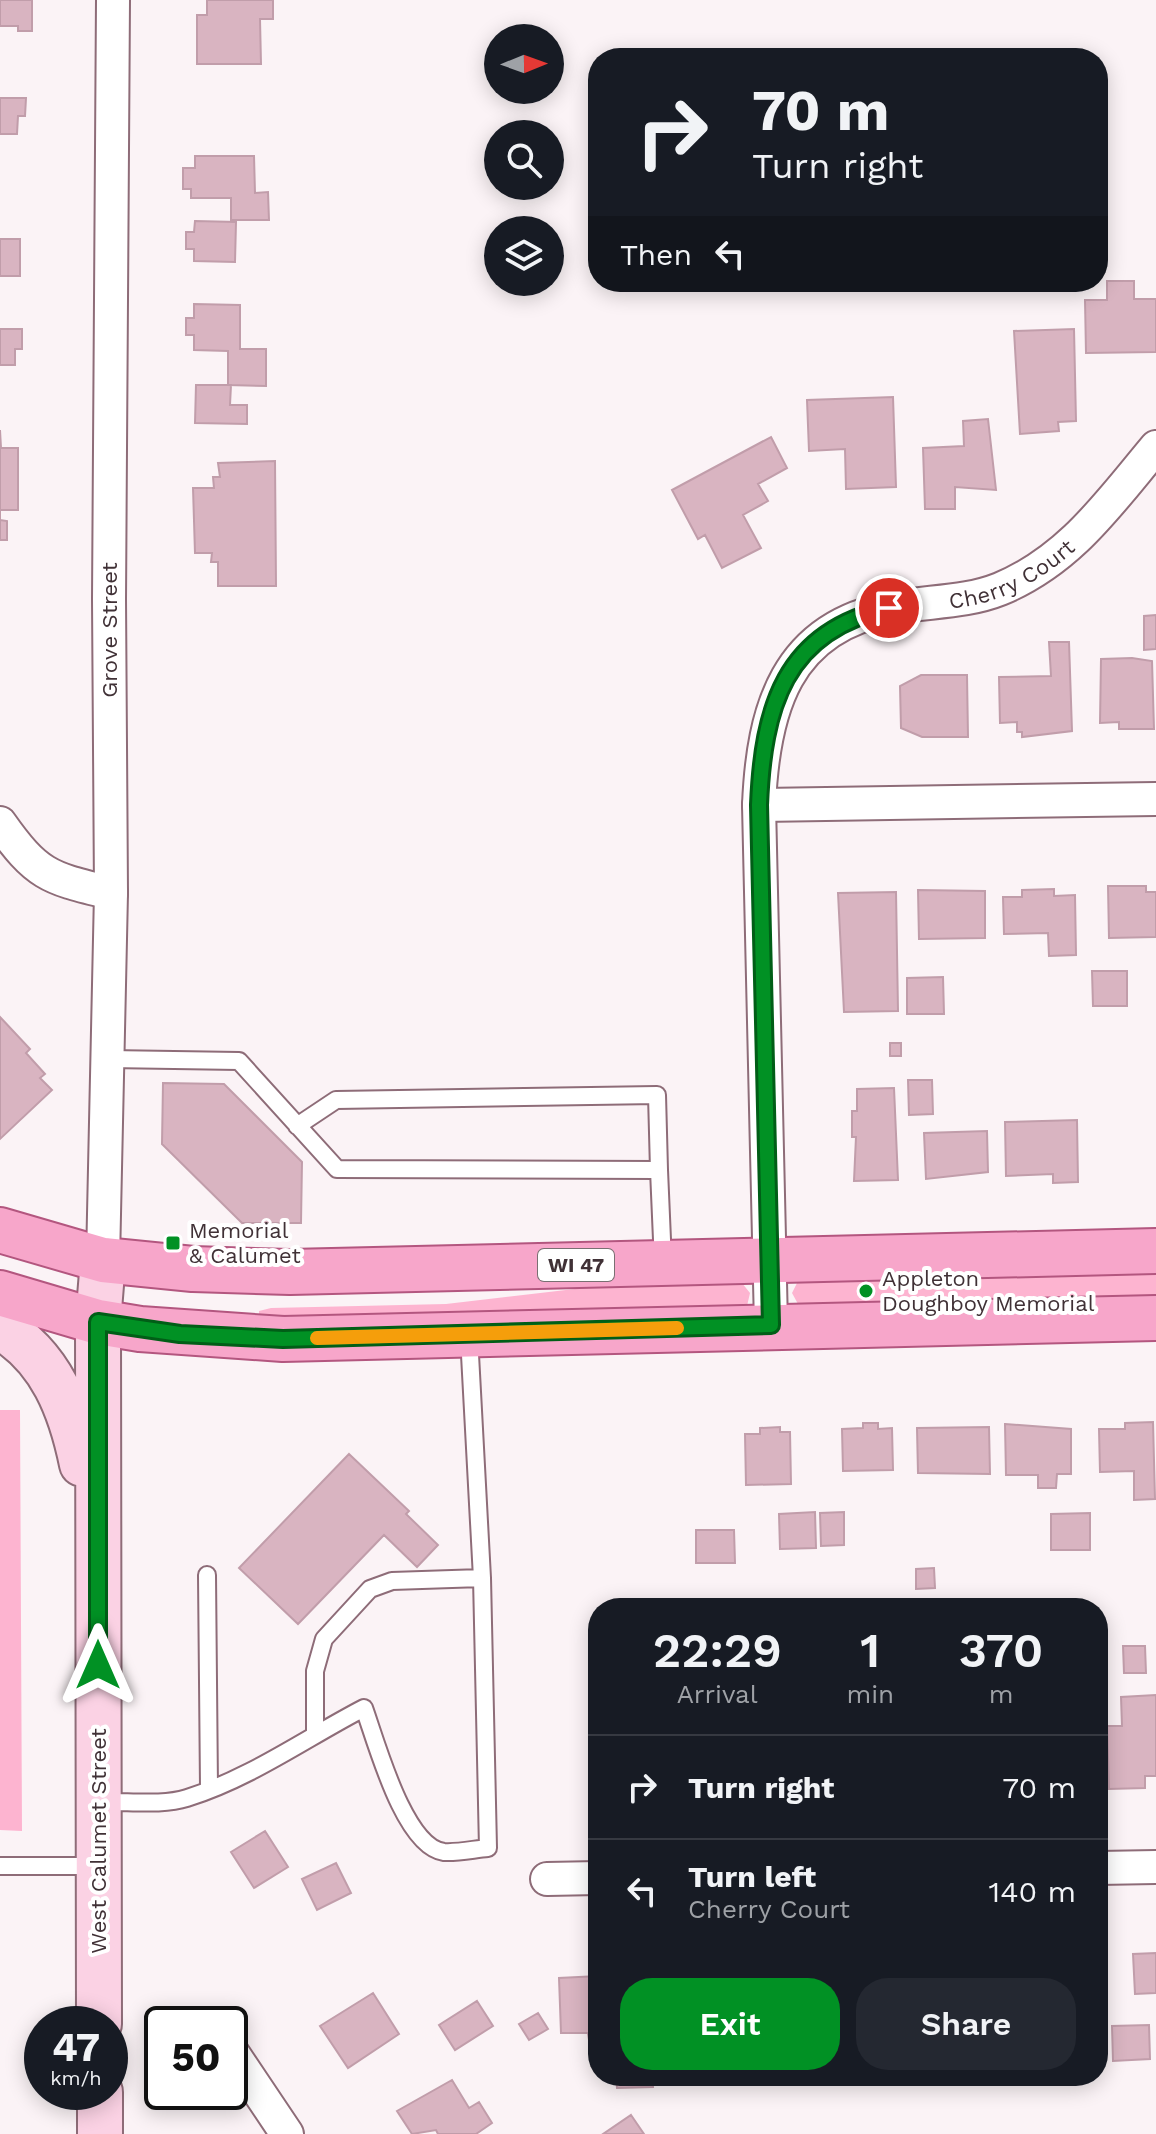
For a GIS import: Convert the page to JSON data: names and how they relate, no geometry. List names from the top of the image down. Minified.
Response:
{"streets":{"main road":["WI 47","West Calumet Street"],"street":["Cherry Court","Grove Street"]},"crossings":[["Cherry Court","WI 47"],["Grove Street","WI 47"],["Grove Street","West Calumet Street"],["WI 47","West Calumet Street"]],"places":{"transit":["Memorial & Calumet"],"other":["Appleton Doughboy Memorial"]},"north":"right","page":{"turn":["70 m","Turn right"],"then":"Then","eta":["22:29","Arrival","1","min","370","m"],"list":[{"name":"Turn right","value":"70 m"},{"name":"Turn left","note":"Cherry Court","value":"140 m"}],"buttons":["Exit","Share"],"speed":"47 km/h","limit":"50"}}
